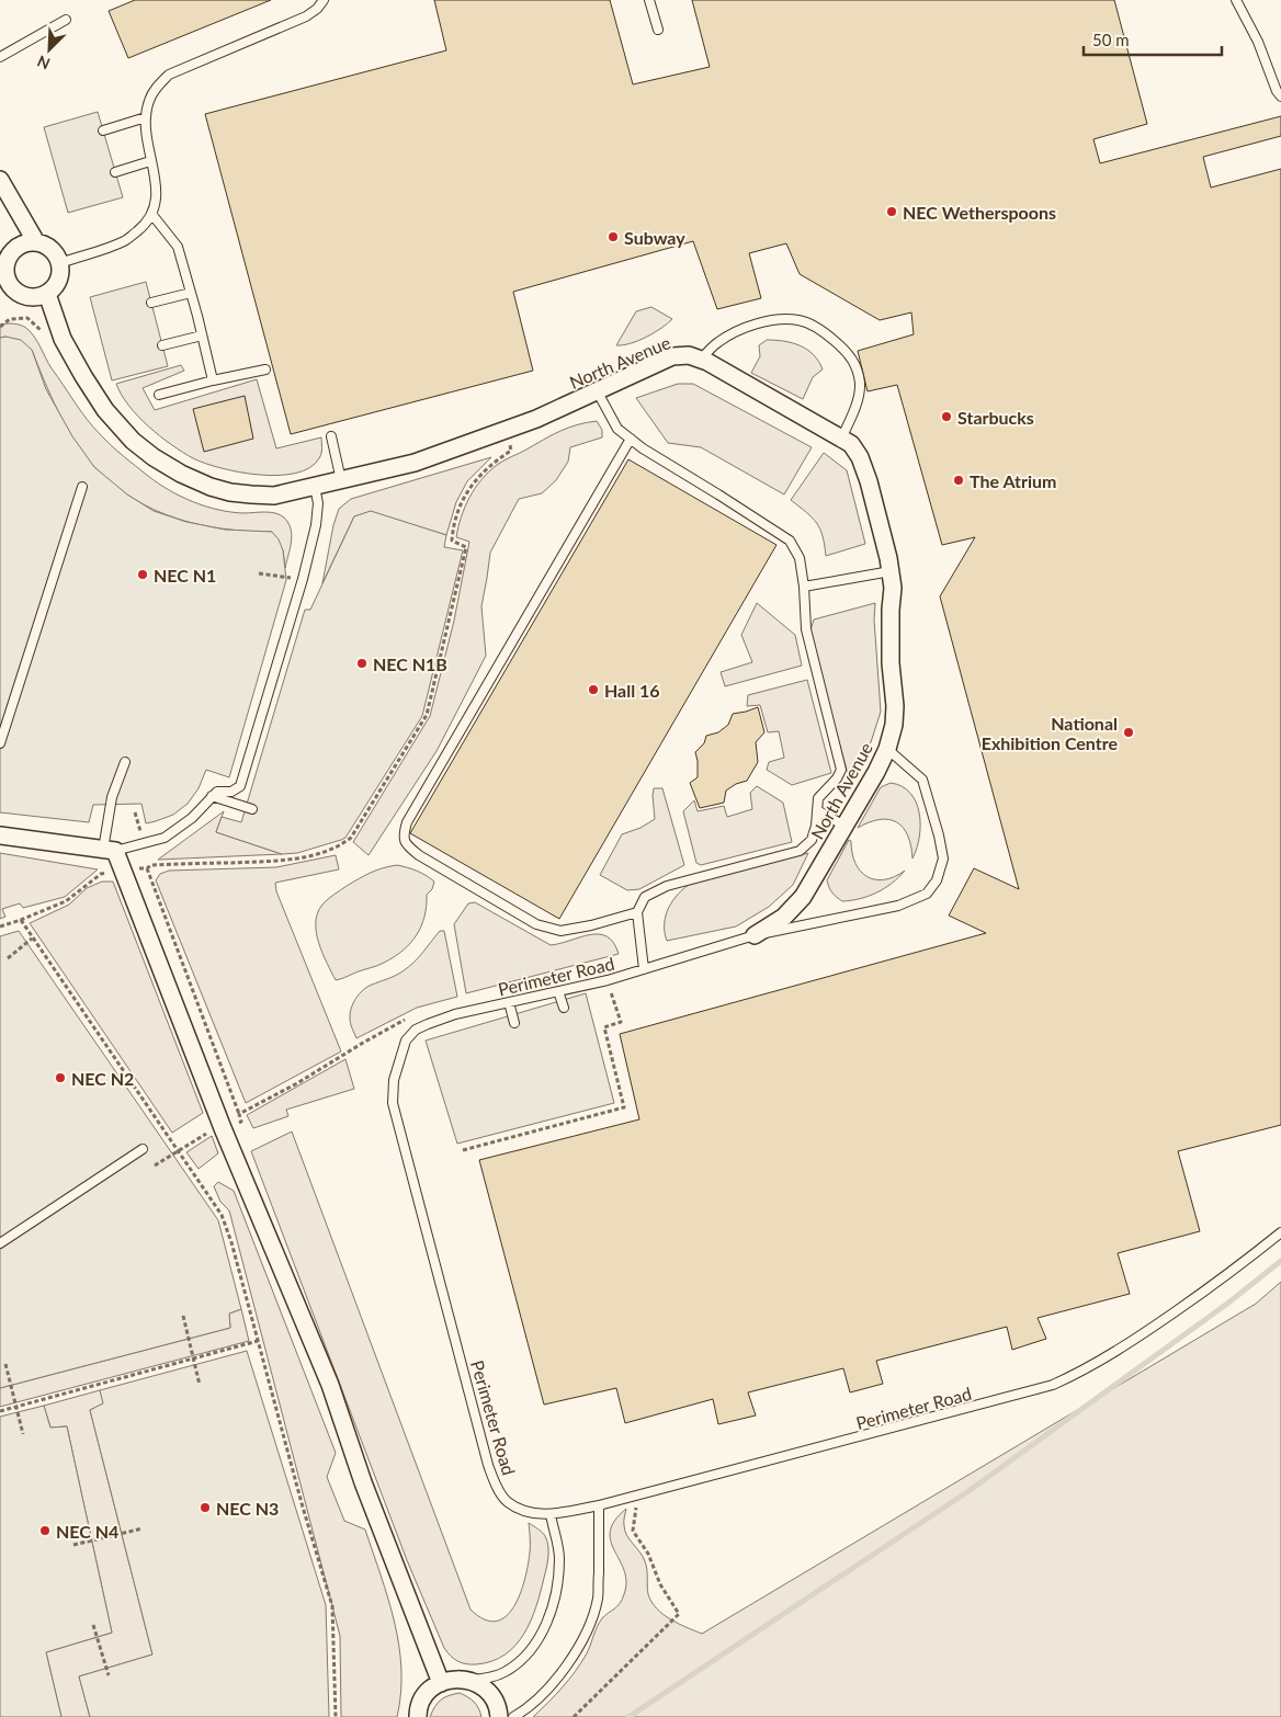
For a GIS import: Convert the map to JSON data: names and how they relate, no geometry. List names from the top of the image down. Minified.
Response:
{"streets":{"street":["North Avenue"],"lane":["Perimeter Road"]},"crossings":[["North Avenue","Perimeter Road"]],"places":["NEC Wetherspoons","Subway","Starbucks","The Atrium","NEC N1","NEC N1B","Hall 16","National Exhibition Centre","NEC N2","NEC N3","NEC N4"],"scale_bar":"50 m","north":"bottom left"}
